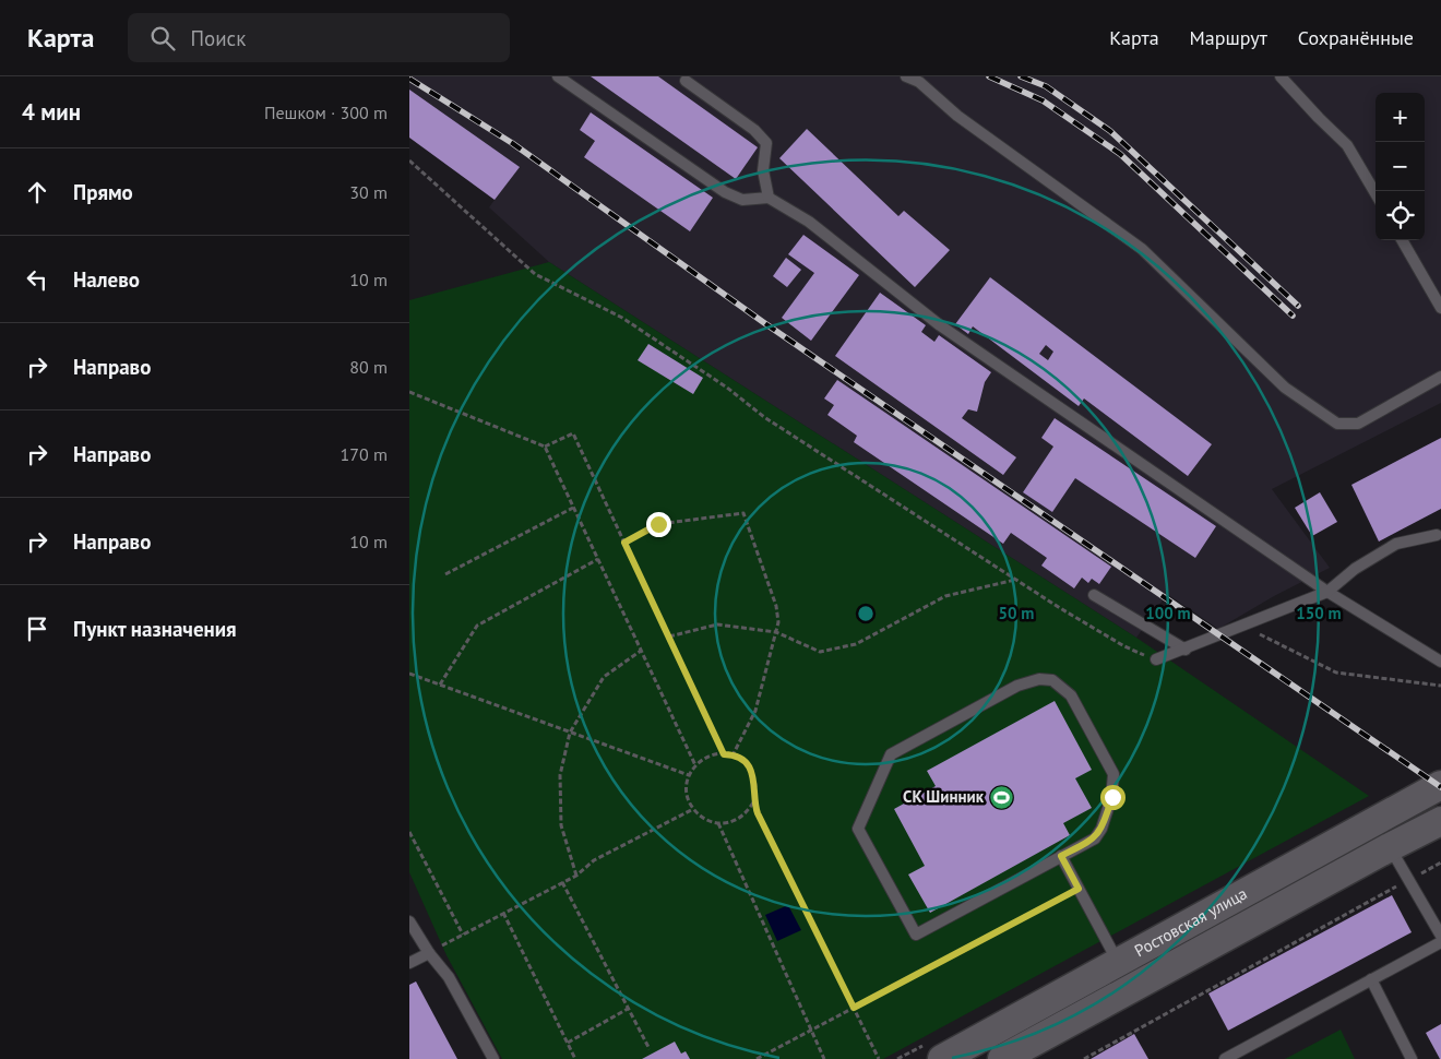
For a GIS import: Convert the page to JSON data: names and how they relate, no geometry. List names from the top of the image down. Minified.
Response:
{"streets":{"street":["Ростовская улица"]},"places":{"sports":["СК Шинник"]},"page":{"header":"Карта","search":"Поиск","nav":["Карта","Маршрут","Сохранённые"],"heading":["4 мин","Пешком · 300 m"],"map_buttons":["+","−"],"list":[["Прямо","30 m"],["Налево","10 m"],["Направо","80 m"],["Направо","170 m"],["Направо","10 m"],"Пункт назначения"]},"rings":["50 m","100 m","150 m"]}
